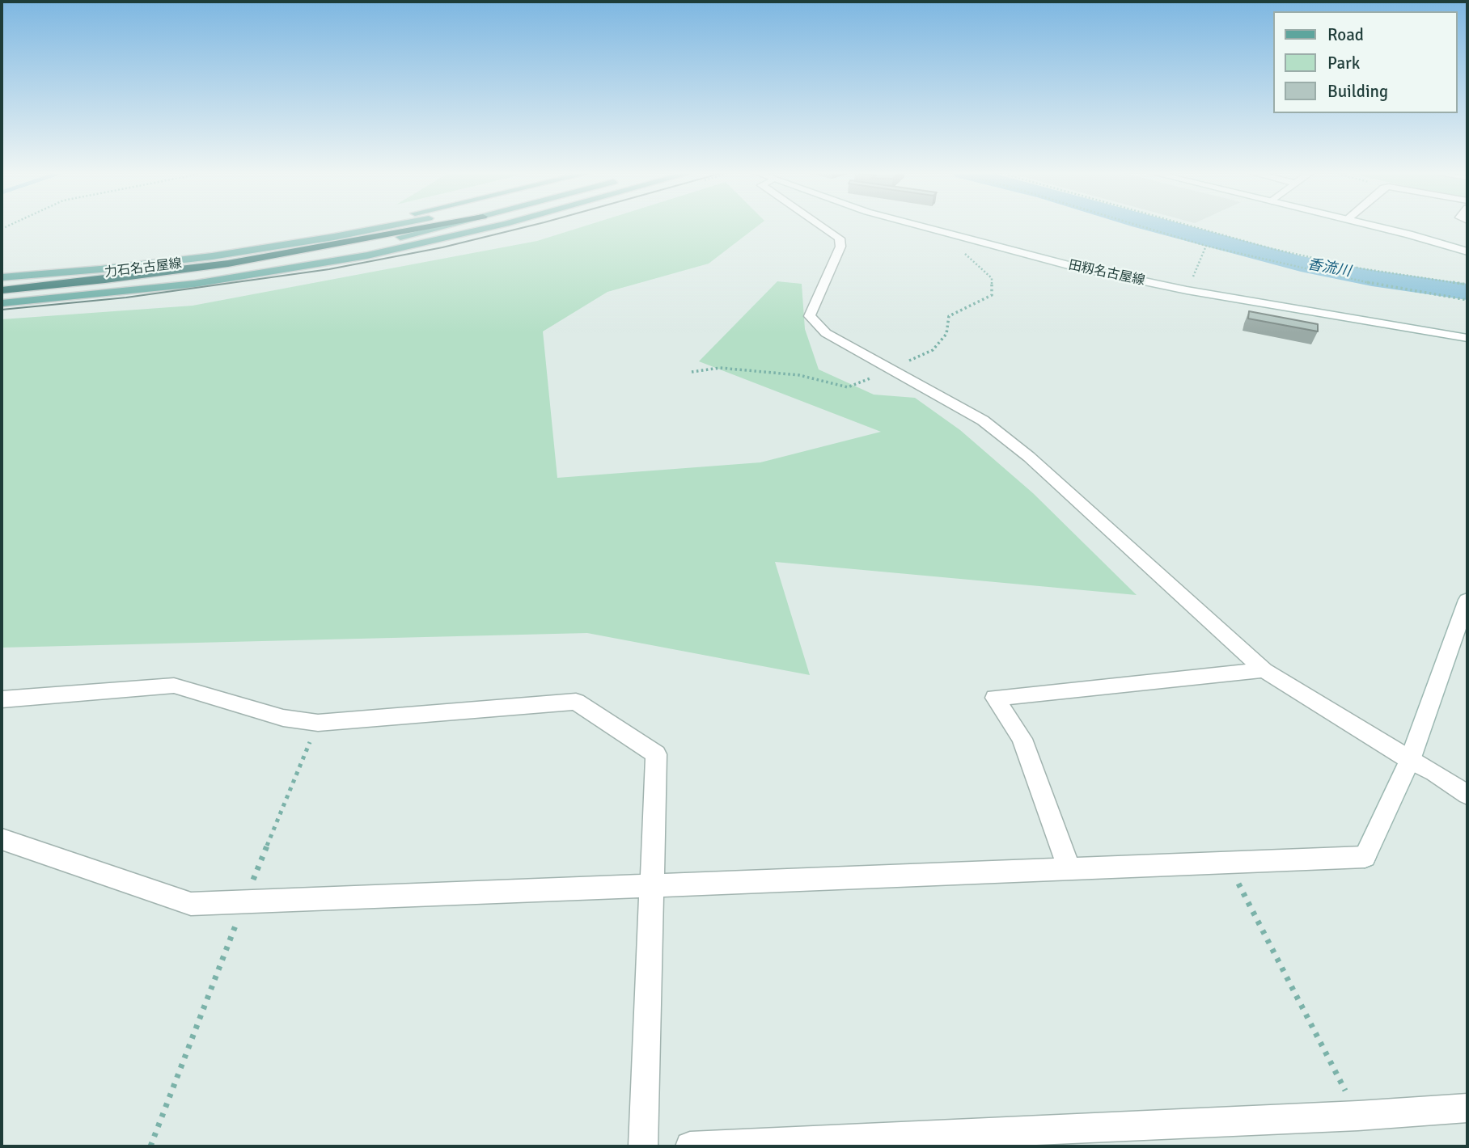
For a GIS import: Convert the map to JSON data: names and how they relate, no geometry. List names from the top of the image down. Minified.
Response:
{"streets":{"main road":["力石名古屋線"],"street":["田籾名古屋線"]},"water":["香流川"],"legend":["Road","Park","Building"]}
